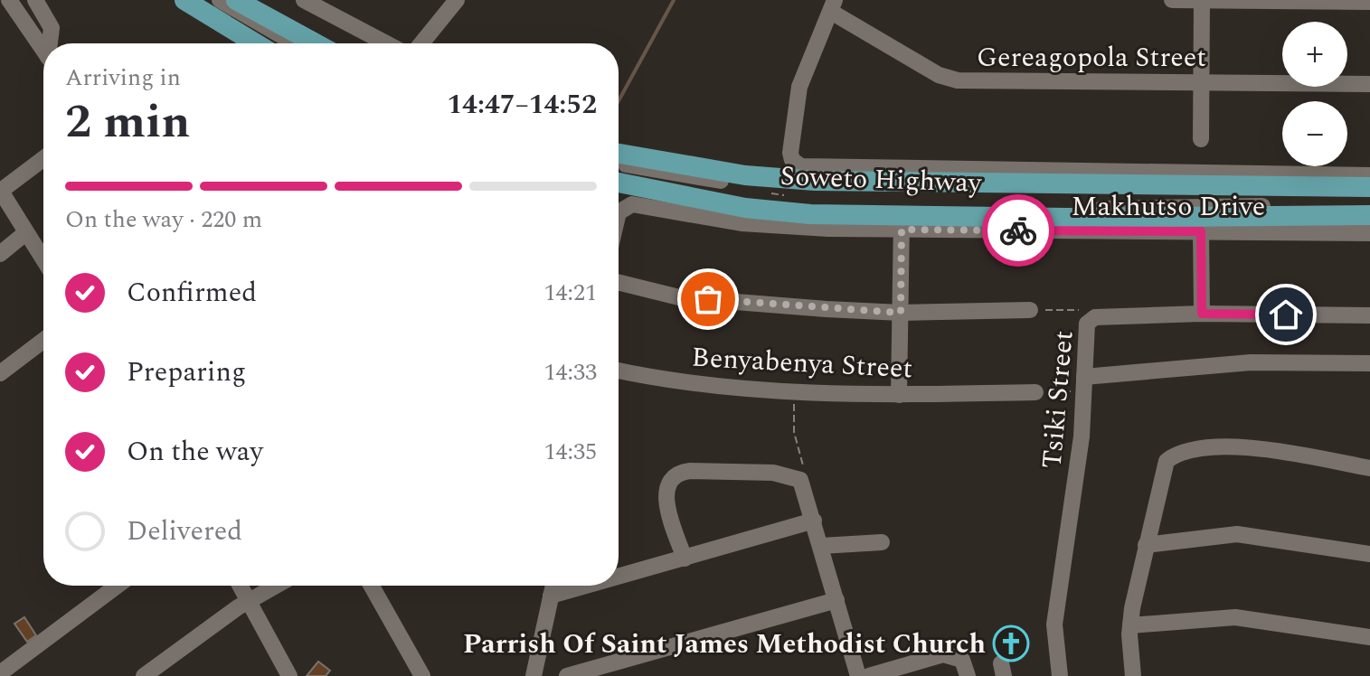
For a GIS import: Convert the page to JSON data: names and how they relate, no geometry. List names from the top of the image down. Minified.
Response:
{"streets":{"main road":["Soweto Highway"],"street":["Gereagopola Street","Makhutso Drive","Benyabenya Street","Tsiki Street"]},"crossings":[["Gereagopola Street","Makhutso Drive"],["Soweto Highway","Makhutso Drive"]],"places":{"church":["Parrish Of Saint James Methodist Church"]},"page":{"map_buttons":["+","−"],"heading":["2 min","Arriving in","14:47–14:52"],"bar":"On the way · 220 m","list":[["Confirmed","14:21"],["Preparing","14:33"],["On the way","14:35"],"Delivered"]}}
